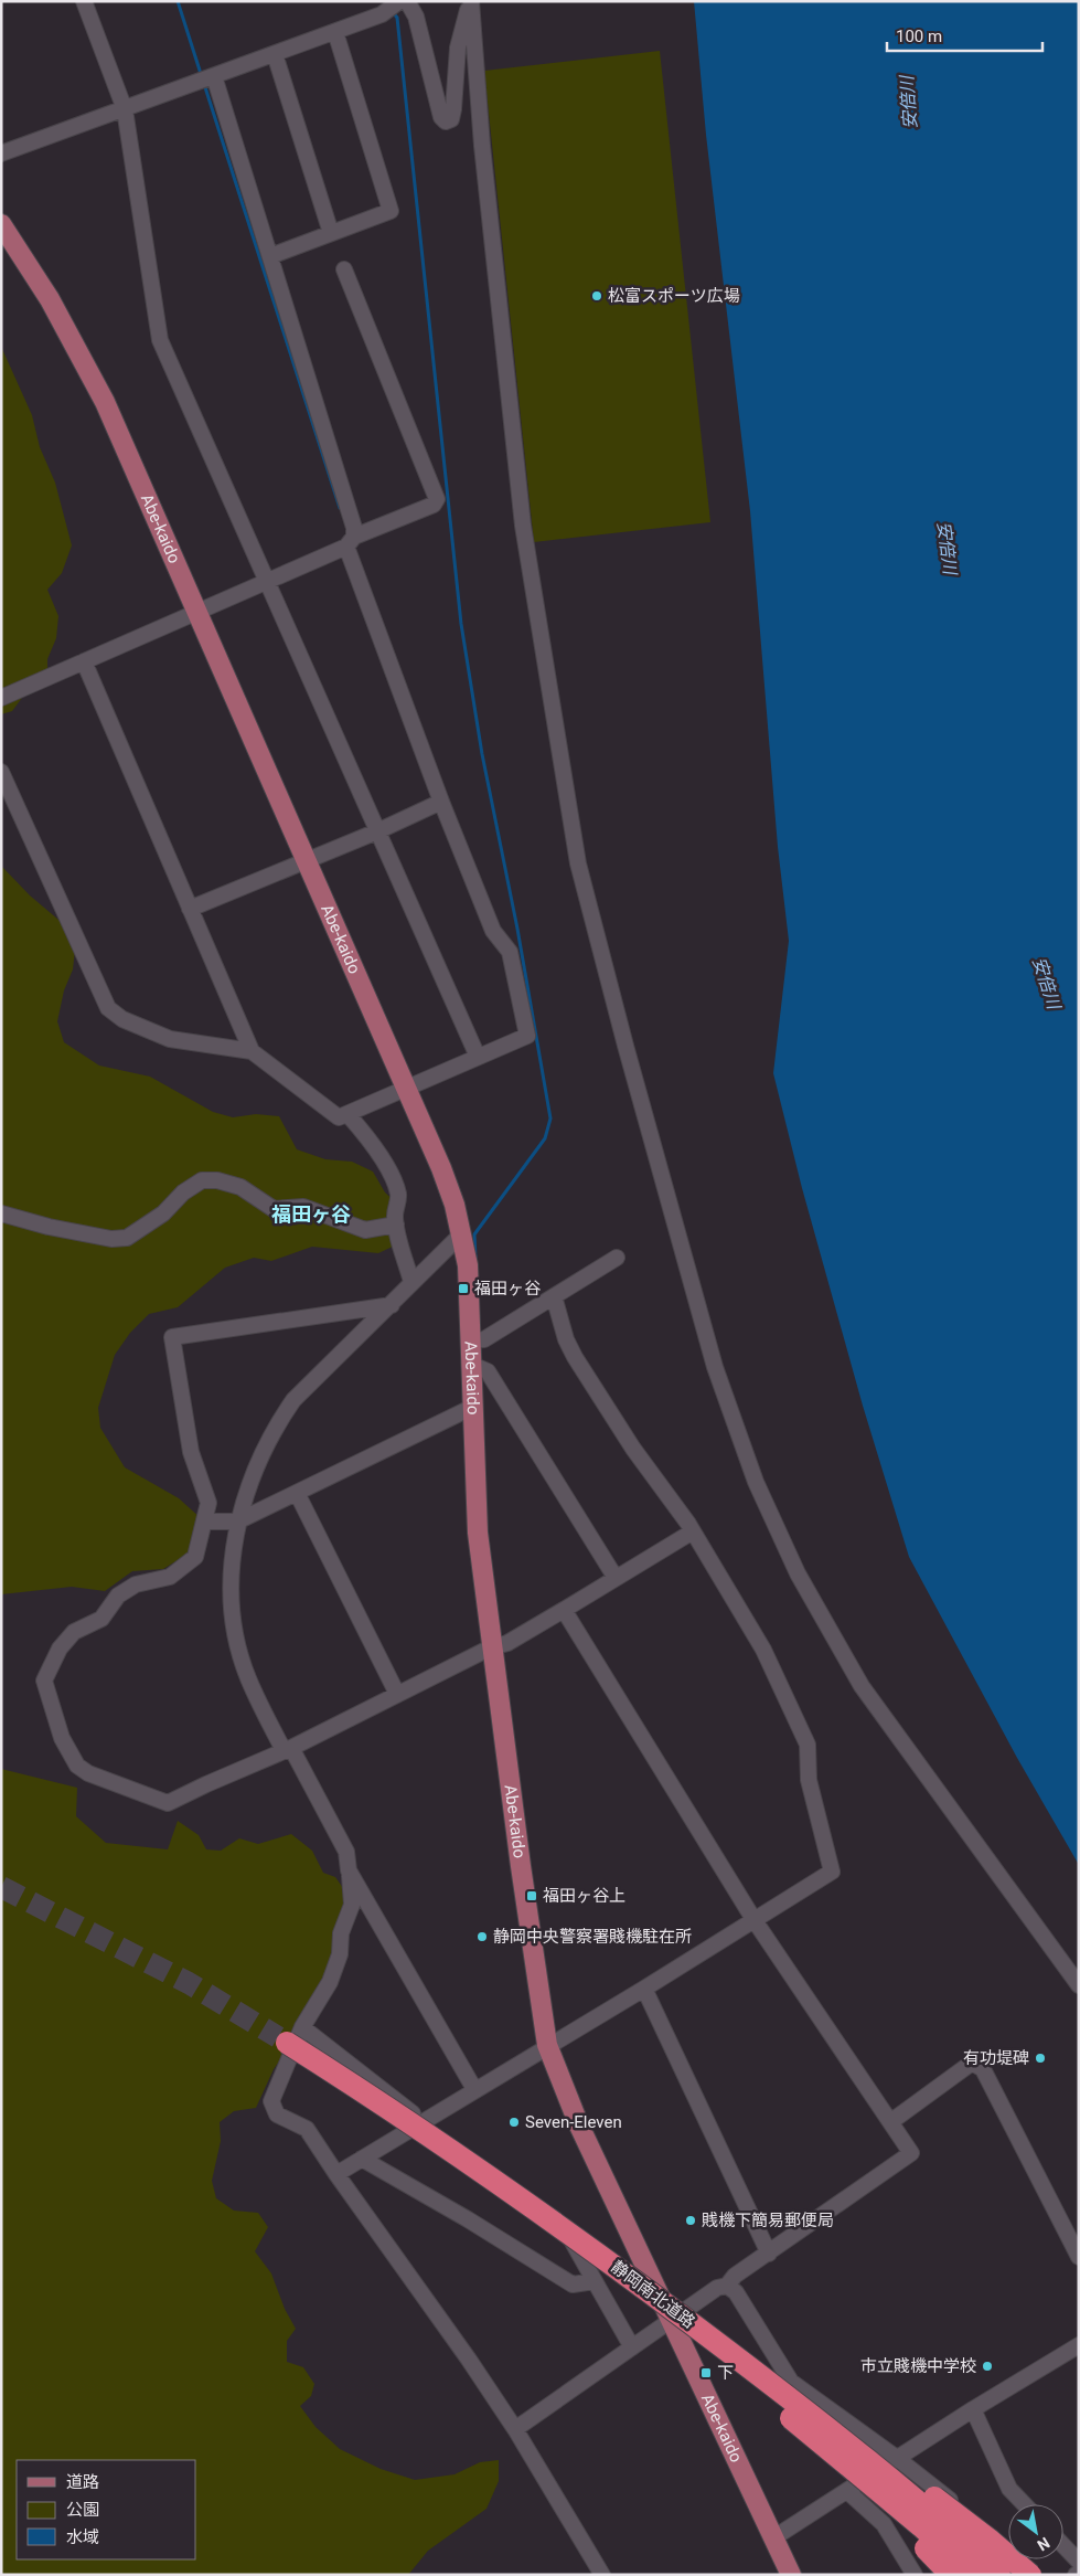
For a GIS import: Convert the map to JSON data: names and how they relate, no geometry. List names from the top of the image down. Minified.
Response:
{"streets":{"highway":["静岡南北道路"],"main road":["Abe-kaido"]},"districts":["福田ヶ谷"],"water":["安倍川"],"places":{"other":["松富スポーツ広場","静岡中央警察署賤機駐在所","有功堤碑","Seven-Eleven","賎機下簡易郵便局","市立賤機中学校"],"transit":["福田ヶ谷","福田ヶ谷上","下"]},"legend":["道路","公園","水域"],"scale_bar":"100 m","north":"bottom right"}
